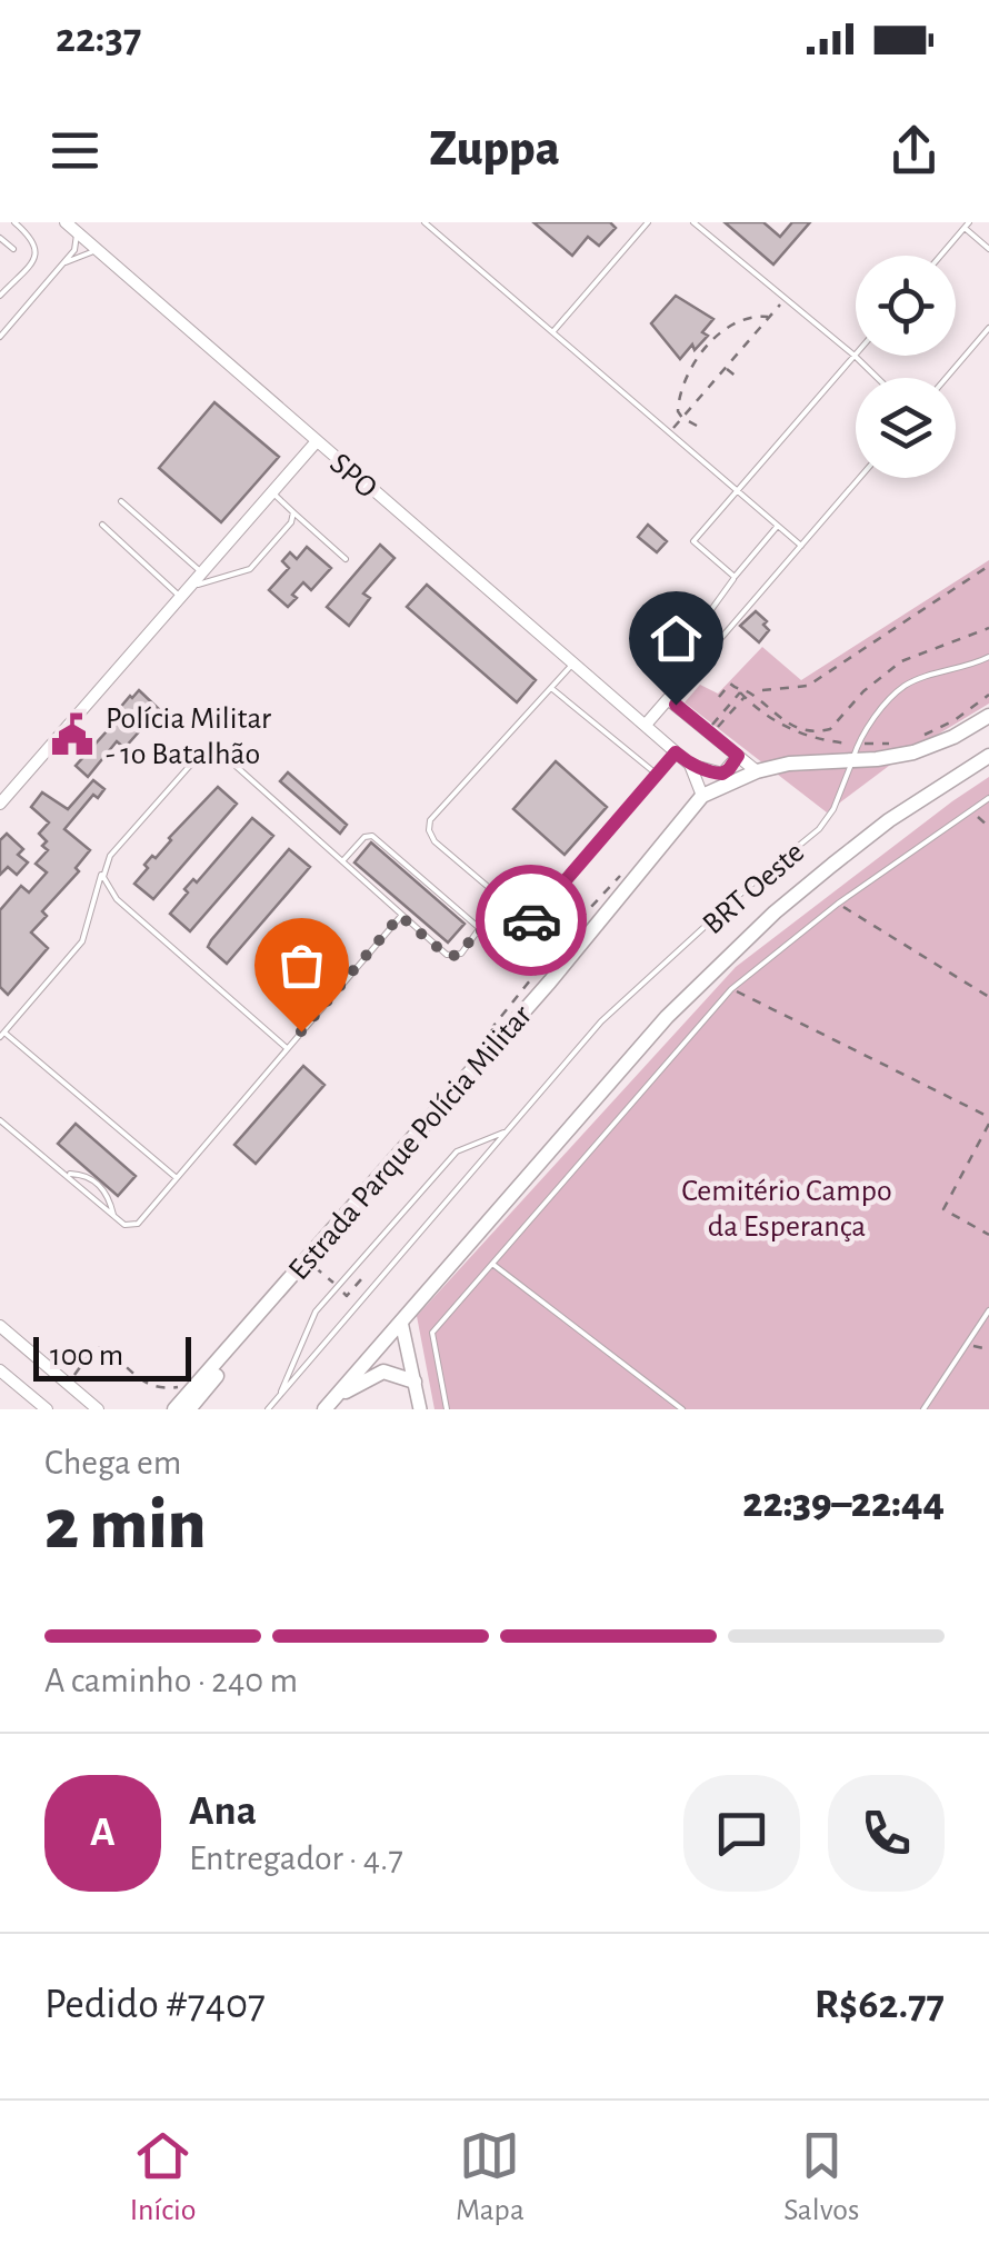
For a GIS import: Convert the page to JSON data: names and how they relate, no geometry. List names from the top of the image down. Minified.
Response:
{"streets":{"main road":["Estrada Parque Polícia Militar"],"street":["SPO"],"lane":["BRT Oeste"]},"crossings":[["SPO","Estrada Parque Polícia Militar"],["BRT Oeste","Estrada Parque Polícia Militar"]],"parks":["Cemitério Campo da Esperança"],"places":{"public building":["Polícia Militar - 1o Batalhão"]},"scale_bar":"100 m","page":{"status":"22:37","header":"Zuppa","scale":"100 m","heading":["2 min","Chega em","22:39–22:44"],"panel":["Ana","Entregador · 4.7","Pedido #7407","R$62.77"],"bar":"A caminho · 240 m","round":"A","tabs":["Início","Mapa","Salvos"]}}
